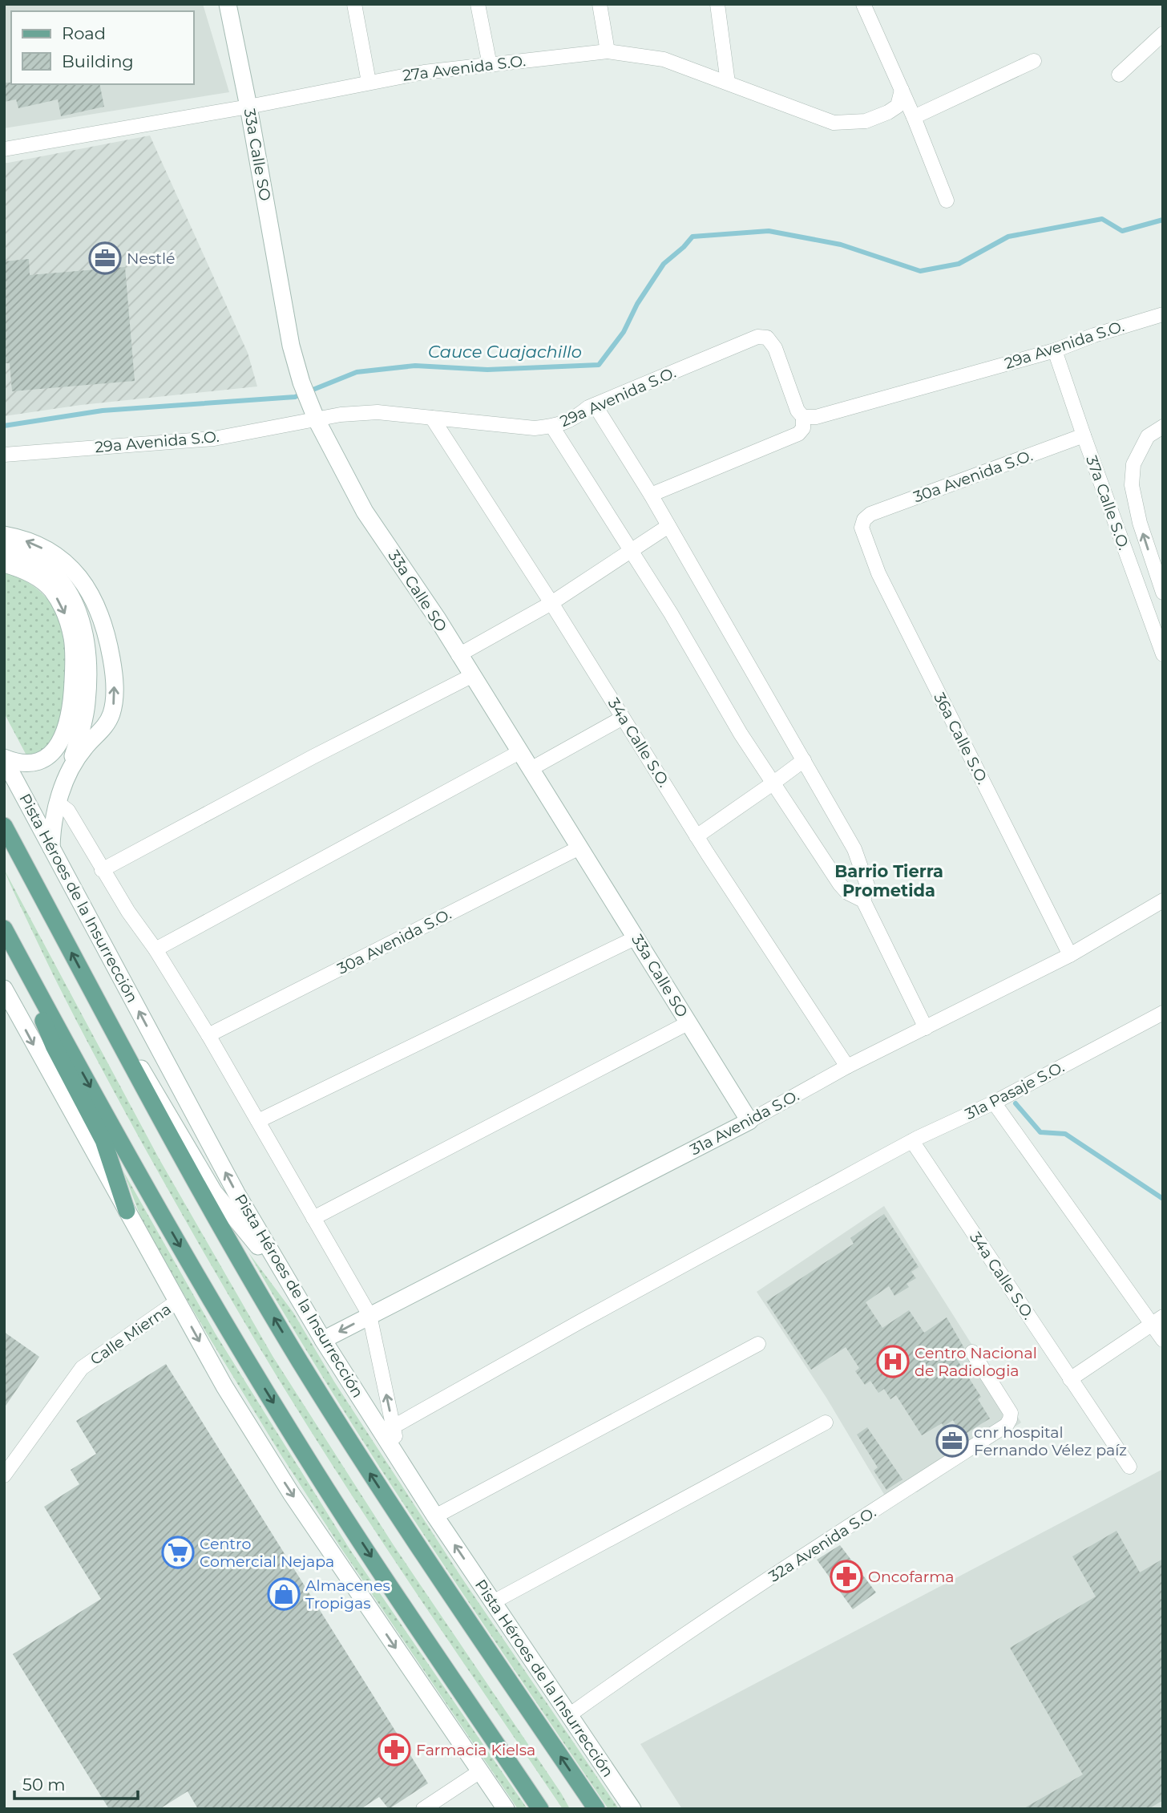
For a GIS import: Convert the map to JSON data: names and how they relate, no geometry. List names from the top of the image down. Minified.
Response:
{"streets":{"main road":["Pista Héroes de la Insurrección"],"street":["27a Avenida S.O.","33a Calle SO","29a Avenida S.O.","30a Avenida S.O.","37a Calle S.O.","36a Calle S.O.","34a Calle S.O.","31a Pasaje S.O.","31a Avenida S.O.","Calle Mierna","32a Avenida S.O."]},"crossings":[["27a Avenida S.O.","33a Calle SO"],["33a Calle SO","29a Avenida S.O."],["33a Calle SO","30a Avenida S.O."],["33a Calle SO","31a Avenida S.O."],["29a Avenida S.O.","37a Calle S.O."],["29a Avenida S.O.","34a Calle S.O."],["30a Avenida S.O.","37a Calle S.O."],["30a Avenida S.O.","36a Calle S.O."],["36a Calle S.O.","31a Avenida S.O."],["34a Calle S.O.","31a Pasaje S.O."],["34a Calle S.O.","31a Avenida S.O."],["Pista Héroes de la Insurrección","31a Avenida S.O."],["Pista Héroes de la Insurrección","32a Avenida S.O."]],"districts":["Barrio Tierra Prometida"],"water":["Cauce Cuajachillo"],"places":{"office":["Nestlé","cnr hospital Fernando Vélez paíz"],"hospital":["Centro Nacional de Radiologia"],"supermarket":["Centro Comercial Nejapa"],"pharmacy":["Oncofarma","Farmacia Kielsa"],"shop":["Almacenes Tropigas"]},"legend":["Road","Building"],"scale_bar":"50 m"}
